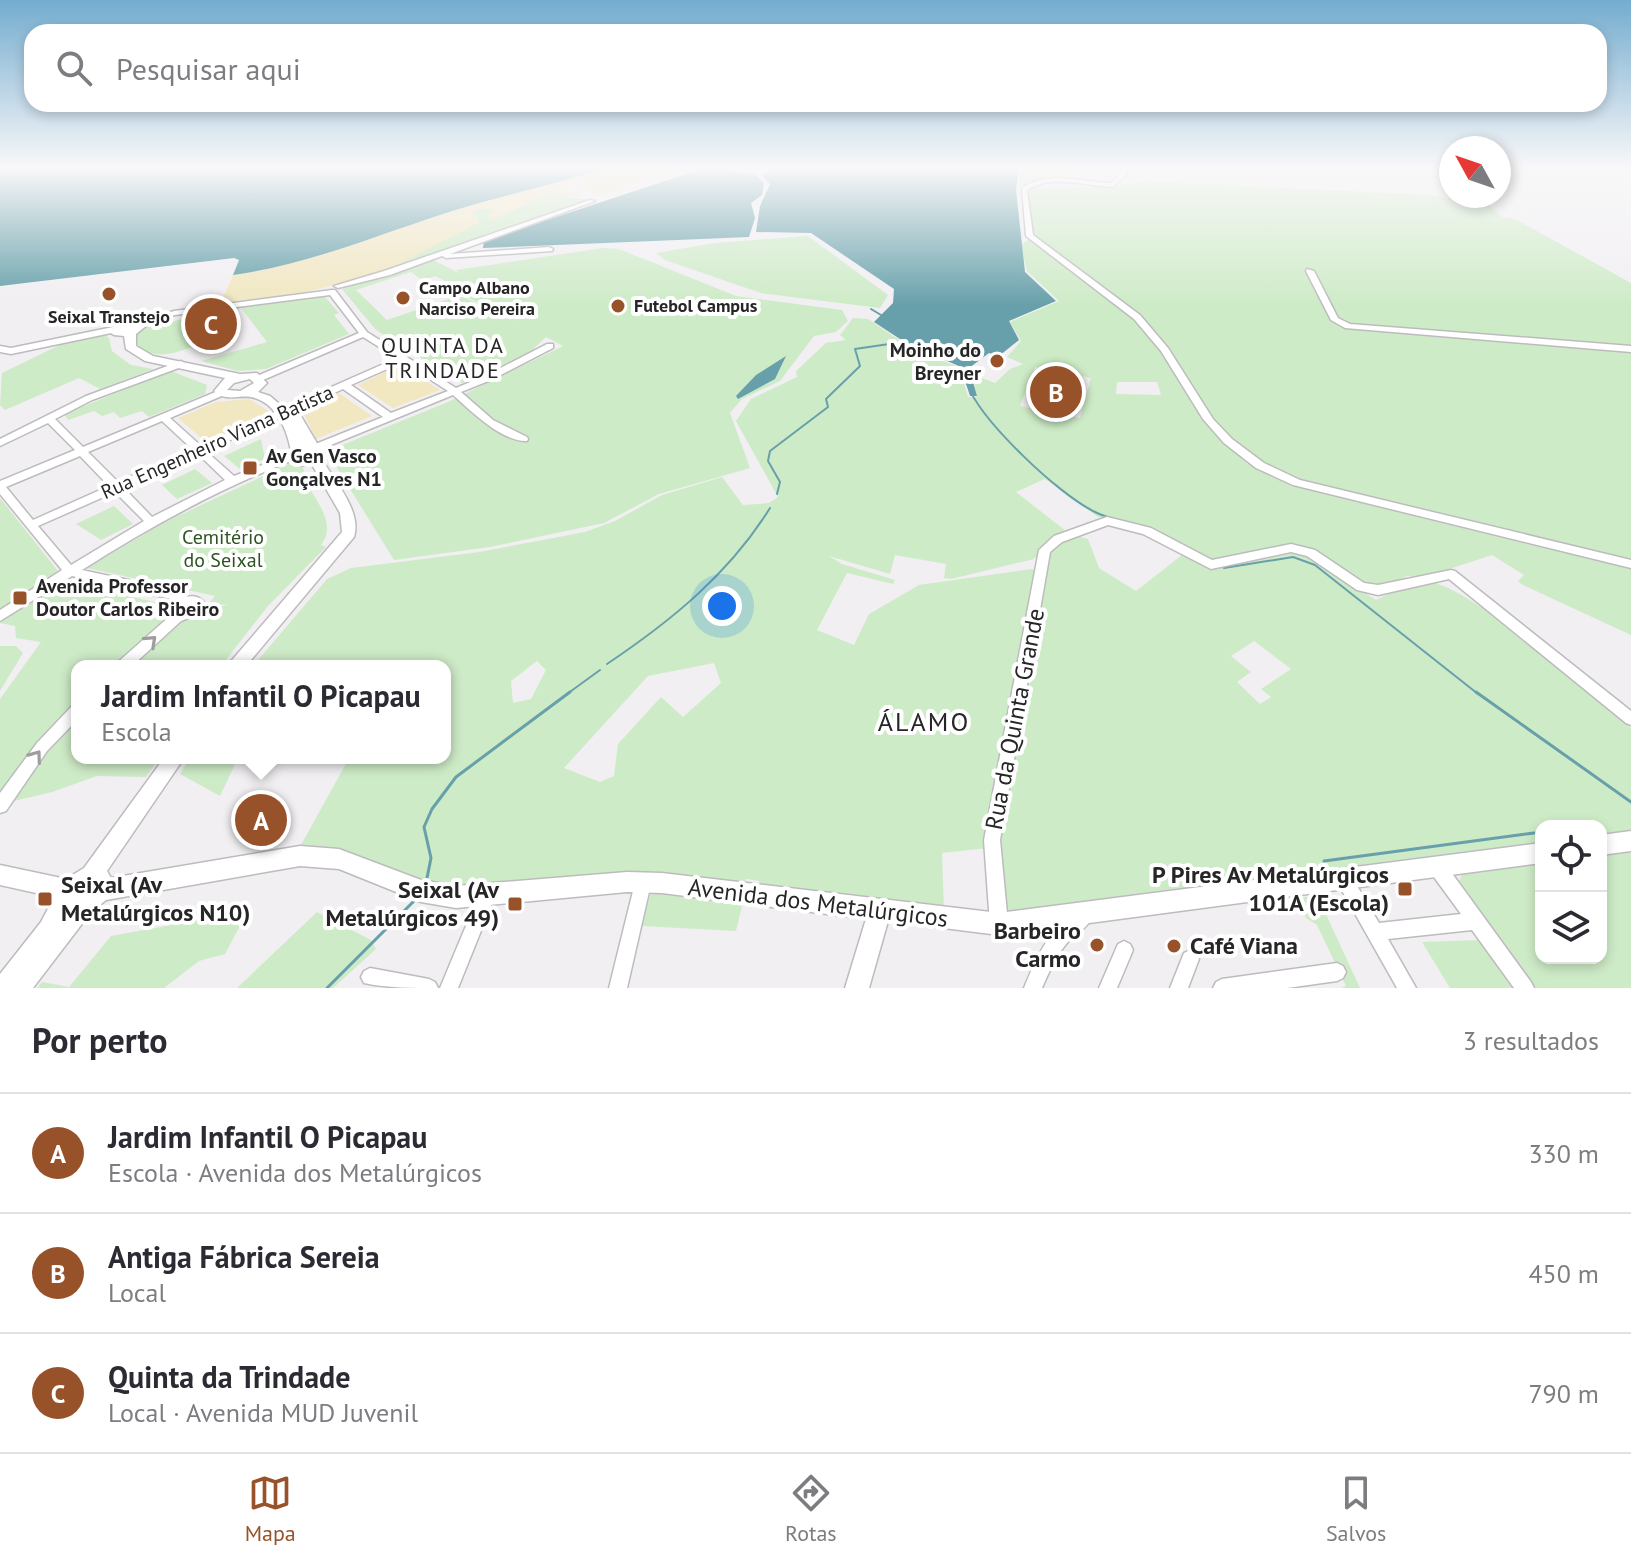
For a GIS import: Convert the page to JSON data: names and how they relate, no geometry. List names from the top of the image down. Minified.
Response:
{"streets":{"main road":["Avenida dos Metalúrgicos"],"street":["Rua Engenheiro Viana Batista","Rua da Quinta Grande"]},"crossings":[["Rua da Quinta Grande","Avenida dos Metalúrgicos"]],"districts":["QUINTA DA TRINDADE","ÁLAMO"],"parks":["Cemitério do Seixal"],"places":{"other":["Seixal Transtejo","Campo Albano Narciso Pereira","Futebol Campus","Moinho do Breyner","Barbeiro Carmo","Café Viana"],"transit":["Av Gen Vasco Gonçalves N1","Avenida Professor Doutor Carlos Ribeiro","P Pires Av Metalúrgicos 101A (Escola)","Seixal (Av Metalúrgicos N10)","Seixal (Av Metalúrgicos 49)"]},"north":"top left","page":{"search":"Pesquisar aqui","pins":["C","B","A"],"popup":["Jardim Infantil O Picapau","Escola"],"heading":["Por perto","3 resultados"],"list":[{"mark":"A","name":"Jardim Infantil O Picapau","note":"Escola · Avenida dos Metalúrgicos","value":"330 m"},{"mark":"B","name":"Antiga Fábrica Sereia","note":"Local","value":"450 m"},{"mark":"C","name":"Quinta da Trindade","note":"Local · Avenida MUD Juvenil","value":"790 m"}],"nav":["Mapa","Rotas","Salvos"]}}
